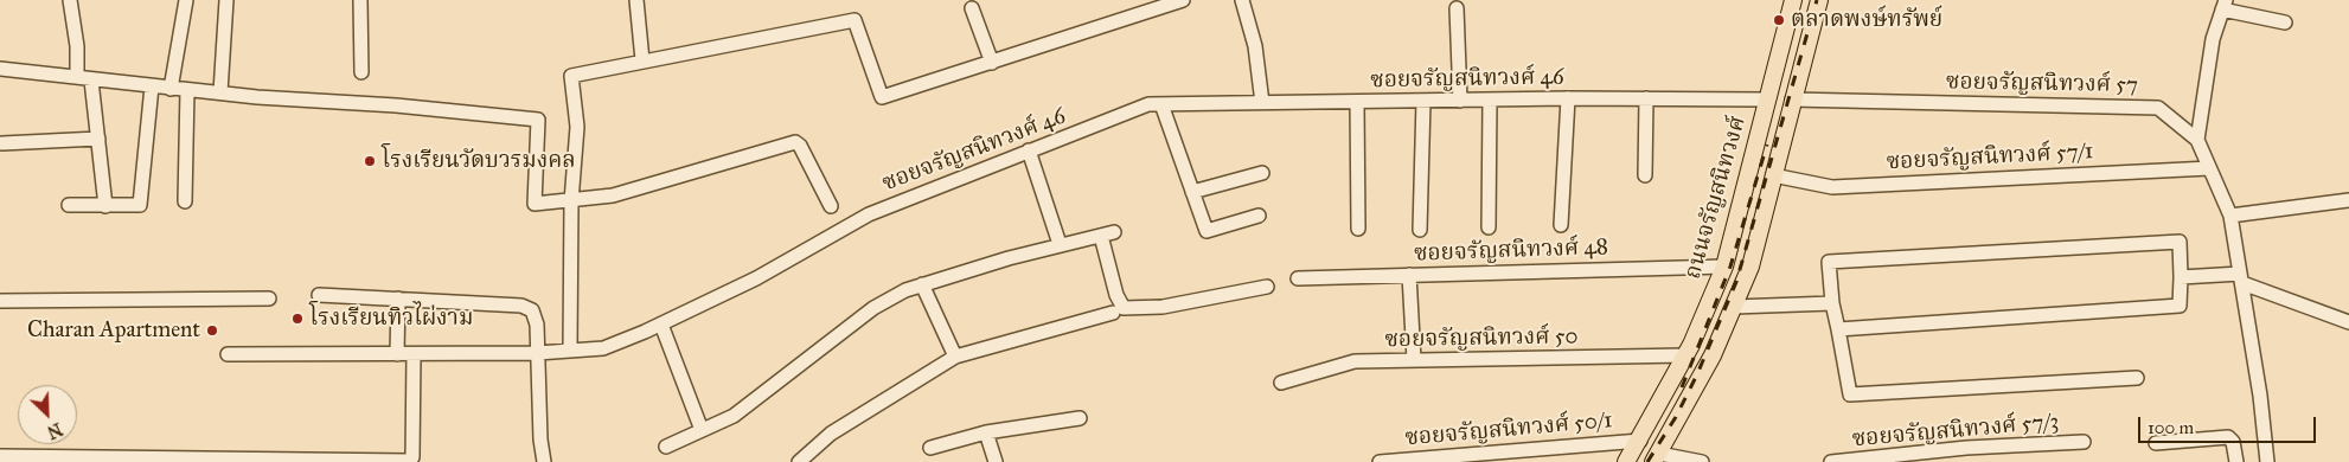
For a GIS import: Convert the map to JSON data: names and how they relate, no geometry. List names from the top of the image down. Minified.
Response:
{"streets":{"main road":["ถนนจรัญสนิทวงศ์"],"street":["ซอยจรัญสนิทวงศ์ 46","ซอยจรัญสนิทวงศ์ 57","ซอยจรัญสนิทวงศ์ 57/1","ซอยจรัญสนิทวงศ์ 48","ซอยจรัญสนิทวงศ์ 50","ซอยจรัญสนิทวงศ์ 50/1","ซอยจรัญสนิทวงศ์ 57/3"]},"crossings":[["ซอยจรัญสนิทวงศ์ 46","ถนนจรัญสนิทวงศ์"],["ซอยจรัญสนิทวงศ์ 57","ซอยจรัญสนิทวงศ์ 57/1"],["ซอยจรัญสนิทวงศ์ 57","ถนนจรัญสนิทวงศ์"],["ซอยจรัญสนิทวงศ์ 57/1","ถนนจรัญสนิทวงศ์"],["ถนนจรัญสนิทวงศ์","ซอยจรัญสนิทวงศ์ 48"],["ถนนจรัญสนิทวงศ์","ซอยจรัญสนิทวงศ์ 50"],["ถนนจรัญสนิทวงศ์","ซอยจรัญสนิทวงศ์ 50/1"]],"places":["ตลาดพงษ์ทรัพย์","โรงเรียนวัดบวรมงคล","โรงเรียนทิวไผ่งาม","Charan Apartment"],"scale_bar":"100 m","north":"bottom right"}
